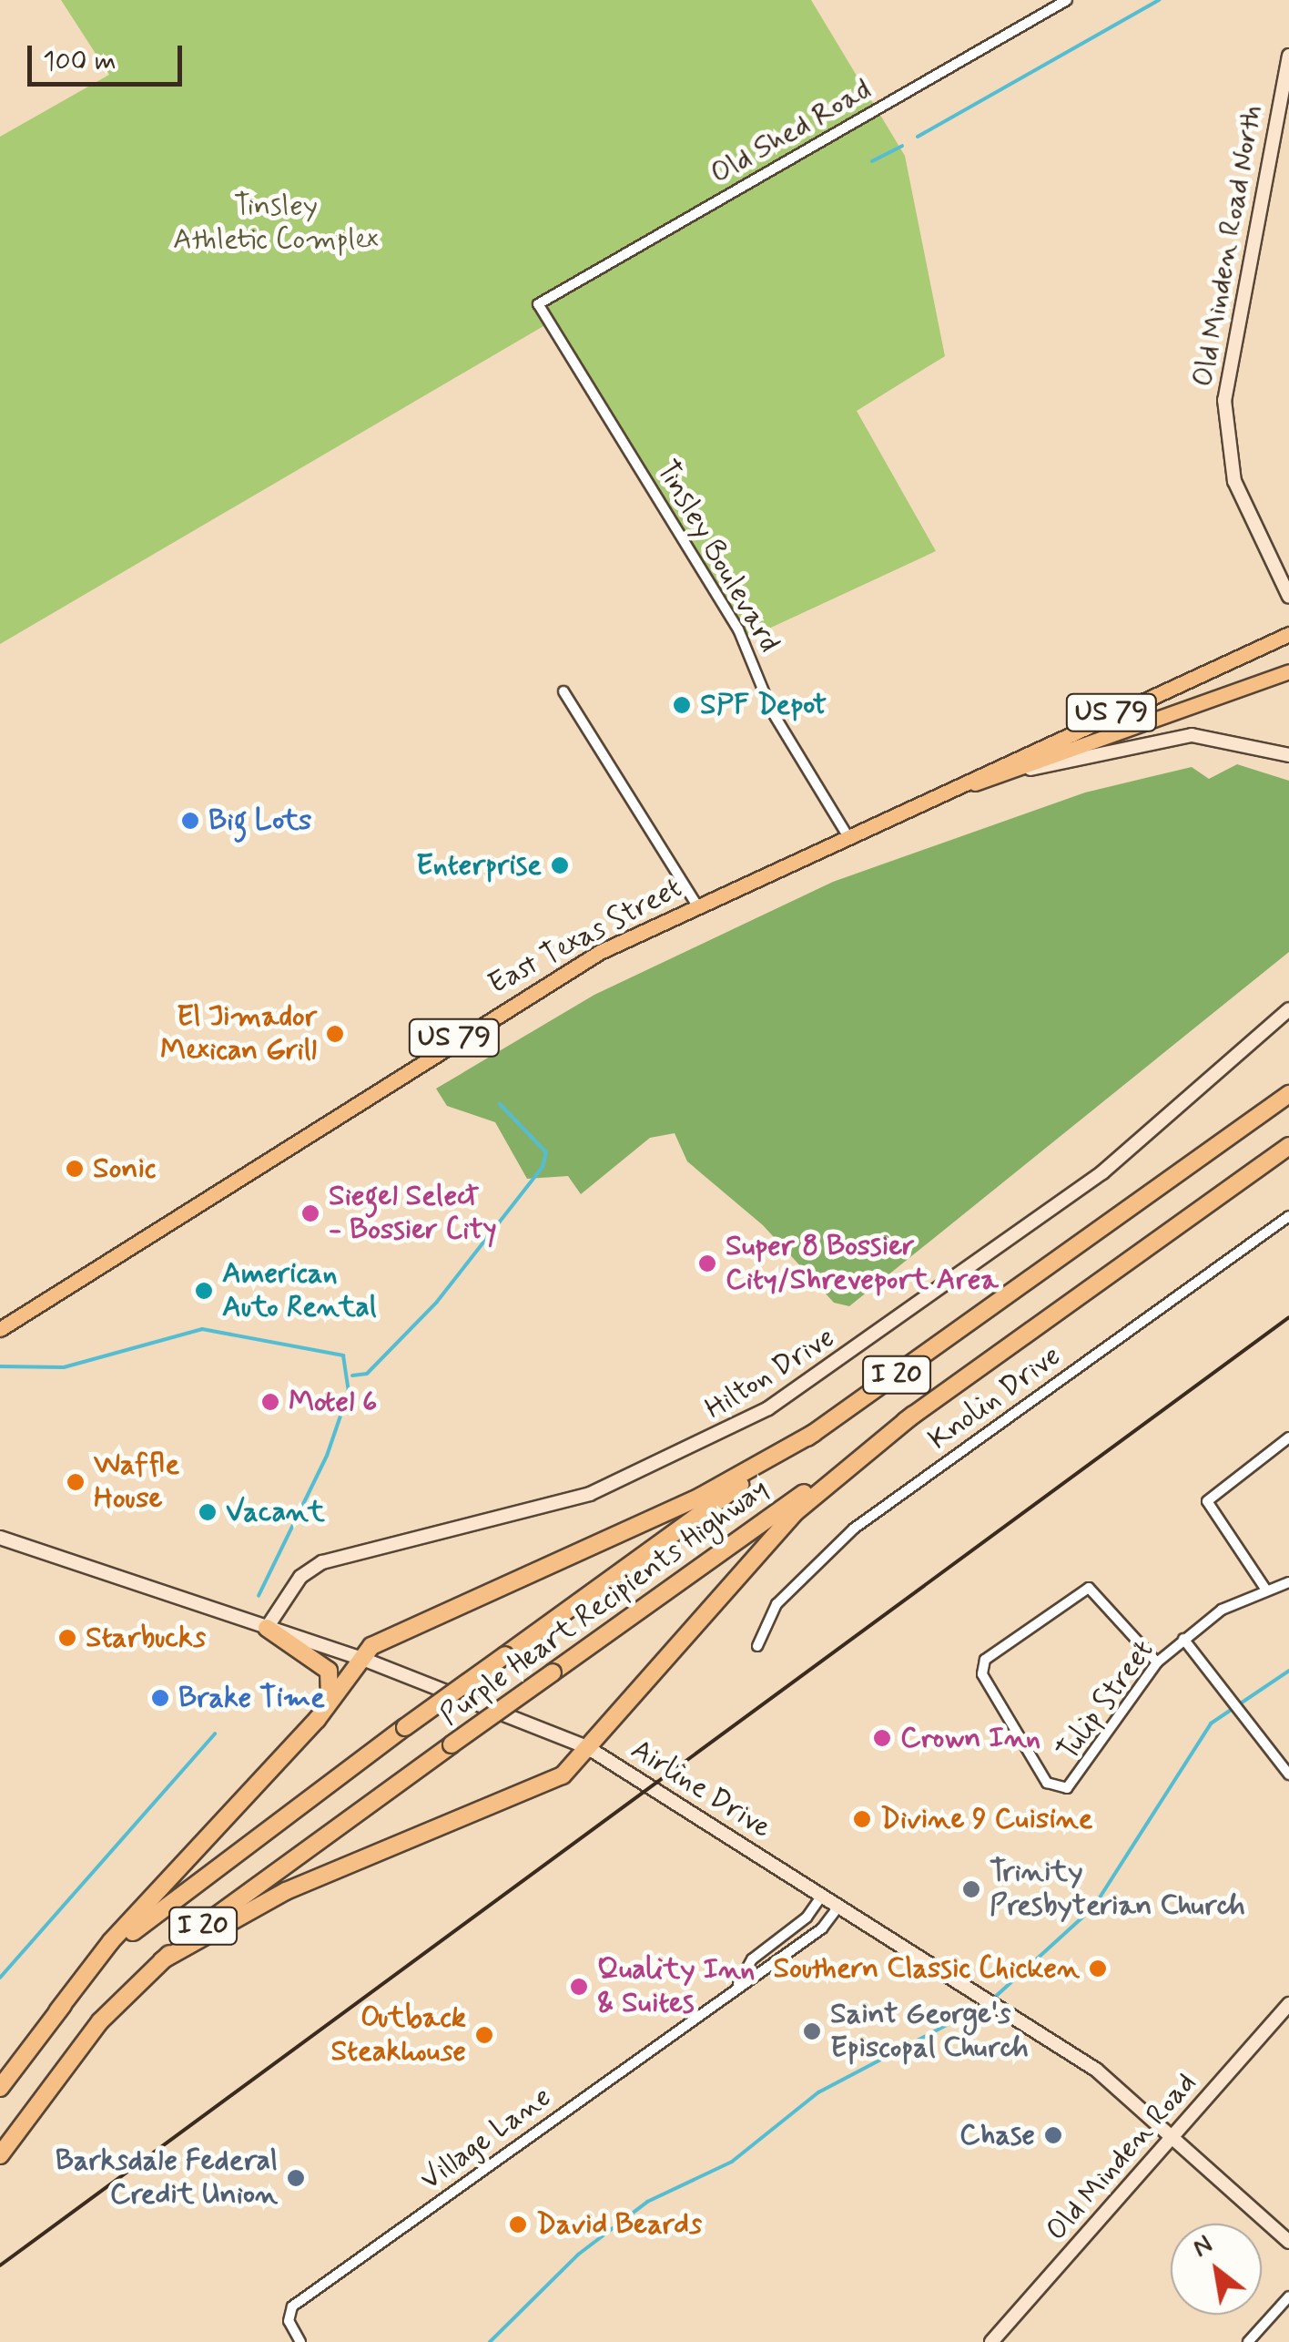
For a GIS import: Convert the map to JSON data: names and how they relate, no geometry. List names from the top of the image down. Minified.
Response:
{"streets":{"highway":["I 20","Purple Heart Recipients Highway"],"main road":["Old Minden Road North","US 79","East Texas Street","Hilton Drive","Airline Drive","Old Minden Road"],"street":["Old Shed Road","Tinsley Boulevard","Knolin Drive","Tulip Street","Village Lane"]},"crossings":[["Old Shed Road","Tinsley Boulevard"],["Tinsley Boulevard","East Texas Street"],["Hilton Drive","Airline Drive"],["Airline Drive","Village Lane"],["Airline Drive","Old Minden Road"]],"parks":["Tinsley Athletic Complex"],"places":["SPF Depot","Big Lots","Enterprise","El Jimador Mexican Grill","Sonic","Siegel Select - Bossier City","Super 8 Bossier City/Shreveport Area","American Auto Rental","Motel 6","Waffle House","Vacant","Starbucks","Brake Time","Crown Inn","Divine 9 Cuisine","Trinity Presbyterian Church","Southern Classic Chicken","Quality Inn & Suites","Saint George's Episcopal Church","Outback Steakhouse","Chase","Barksdale Federal Credit Union","David Beards"],"scale_bar":"100 m","north":"top left"}
